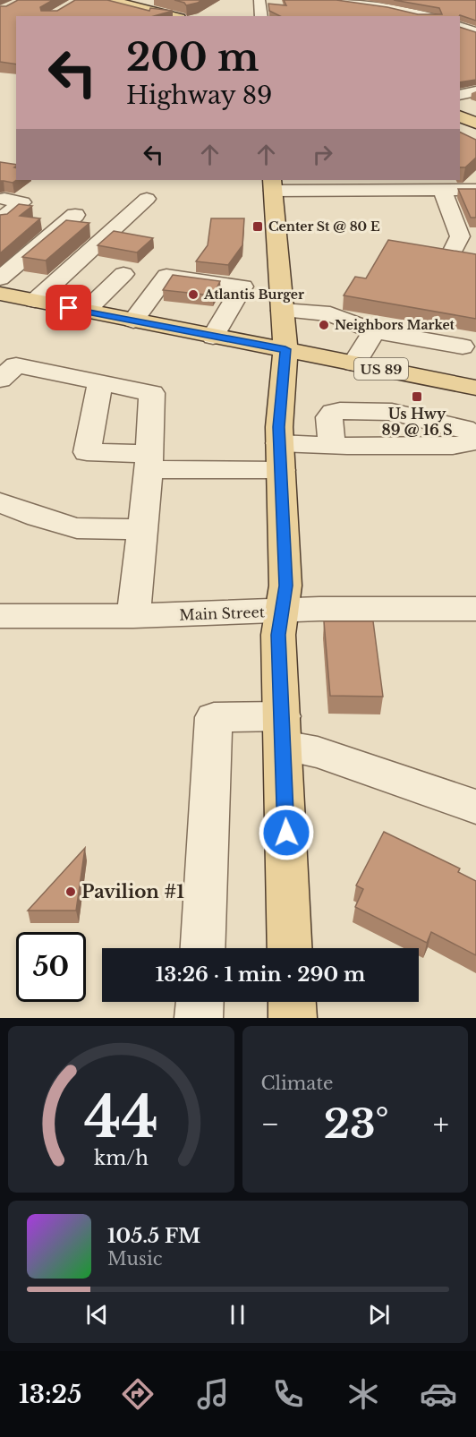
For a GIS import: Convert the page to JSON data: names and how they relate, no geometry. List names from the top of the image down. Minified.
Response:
{"streets":{"main road":["US 89"],"street":["Main Street"]},"places":{"transit":["Center St @ 80 E","Us Hwy 89 @ 16 S"],"other":["Atlantis Burger","Neighbors Market","Pavilion #1"]},"page":{"turn":["200 m","Highway 89"],"limit":"50","trip":"13:26 · 1 min · 290 m","tile":"Climate","heat":["−","23°","+"],"song":["105.5 FM","Music"],"tabs":"13:25","gauge":["44","km/h"]}}
